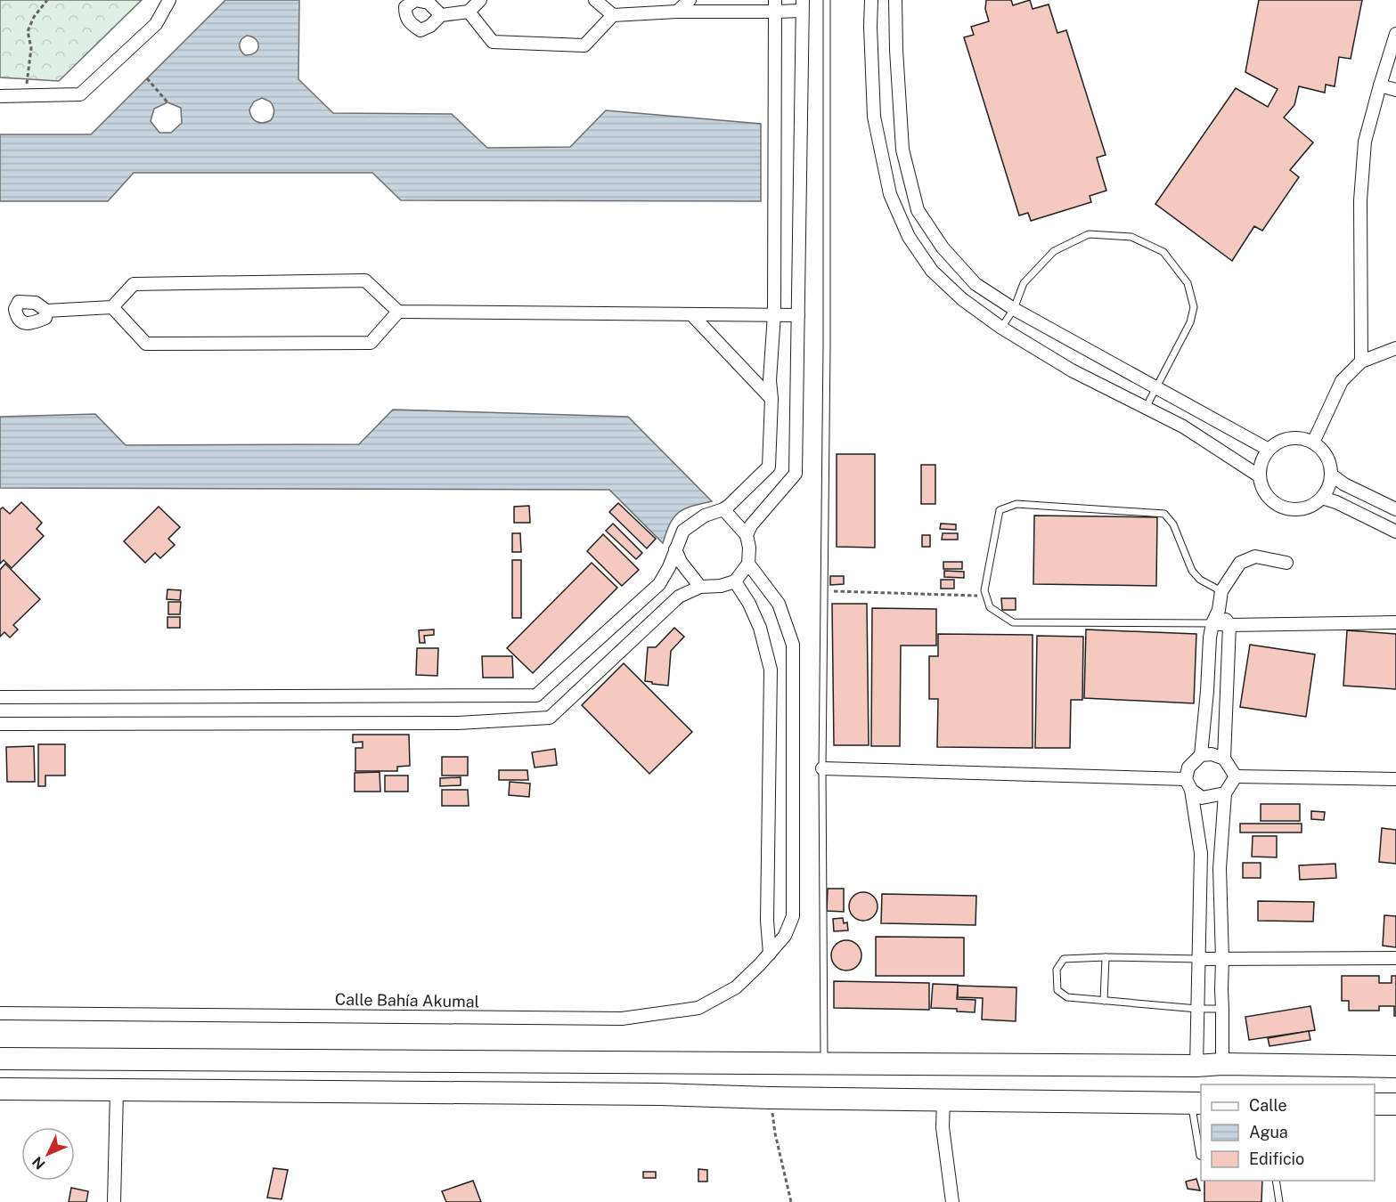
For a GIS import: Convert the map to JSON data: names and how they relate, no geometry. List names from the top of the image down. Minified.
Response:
{"streets":{"street":["Calle Bahía Akumal"]},"legend":["Calle","Agua","Edificio"],"north":"bottom left"}
